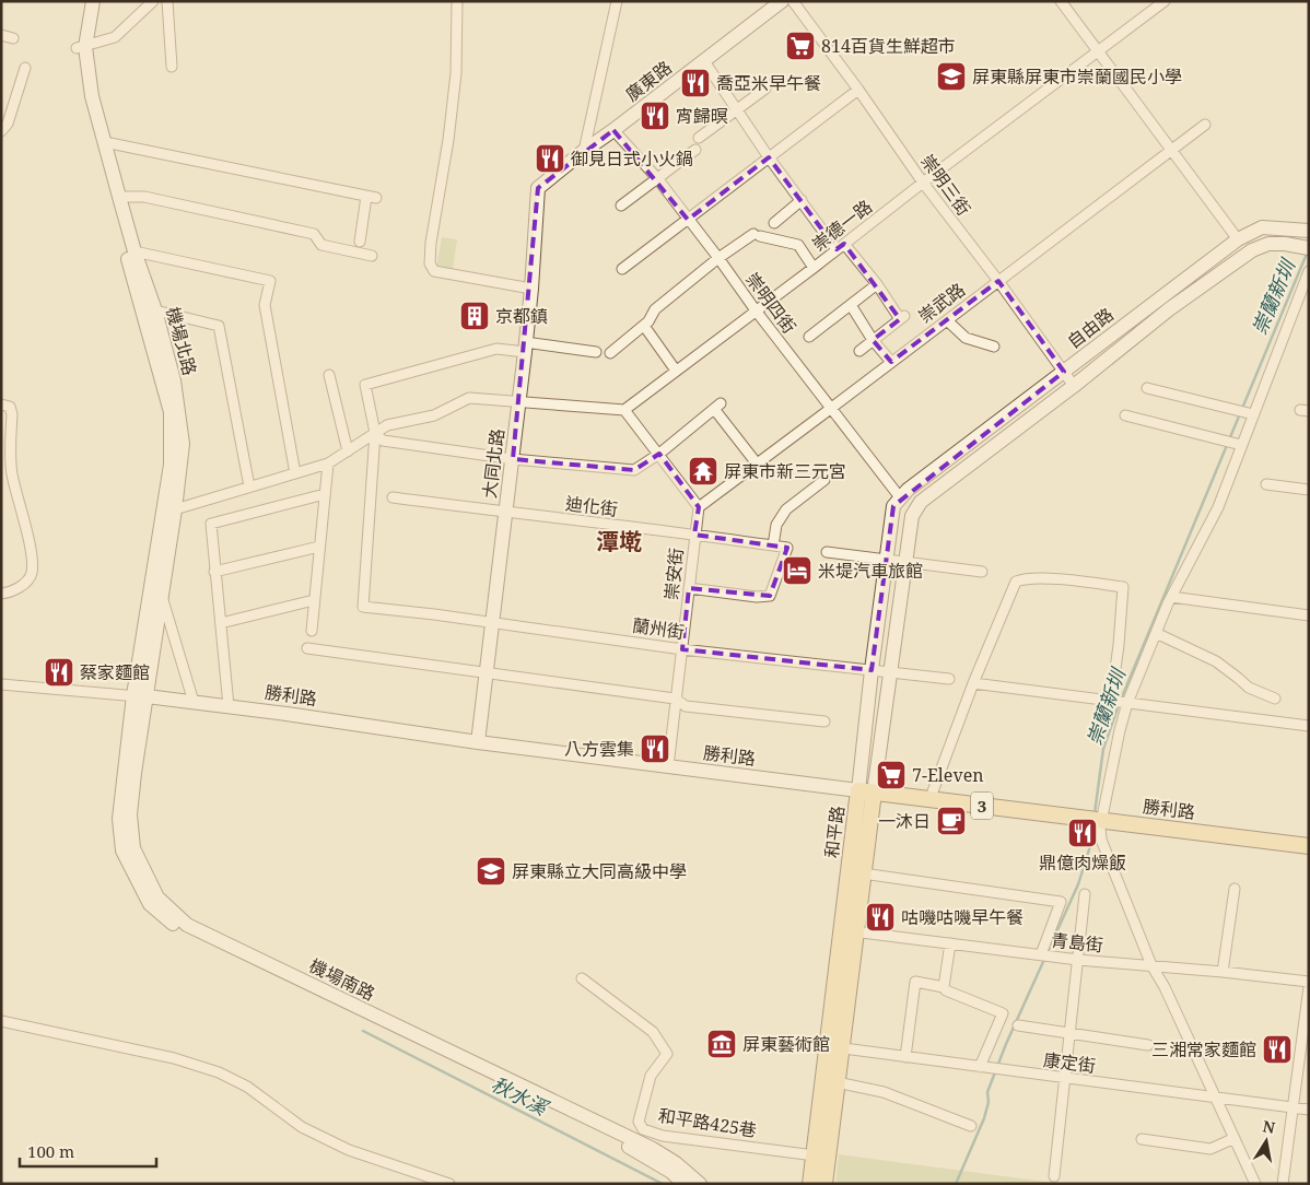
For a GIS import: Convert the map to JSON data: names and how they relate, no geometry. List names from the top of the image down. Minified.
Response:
{"streets":{"main road":["勝利路","3","和平路"],"street":["廣東路","崇明三街","崇德一路","崇明四街","崇武路","自由路","機場北路","大同北路","迪化街","崇安街","蘭州街","青島街","機場南路","康定街","和平路425巷"]},"crossings":[["廣東路","崇明四街"],["廣東路","大同北路"],["崇明三街","崇德一路"],["崇明三街","崇武路"],["崇明三街","自由路"],["崇德一路","崇明四街"],["崇明四街","崇武路"],["崇明四街","自由路"],["崇明四街","和平路"],["崇武路","崇安街"],["自由路","和平路"],["機場北路","勝利路"],["機場北路","機場南路"],["大同北路","迪化街"],["大同北路","蘭州街"],["大同北路","勝利路"],["迪化街","崇安街"],["崇安街","蘭州街"],["崇安街","勝利路"],["蘭州街","和平路"],["勝利路","和平路"],["勝利路","機場南路"],["和平路","青島街"],["和平路","康定街"],["和平路","和平路425巷"]],"districts":["潭墘"],"water":["崇蘭新圳","秋水溪"],"places":{"supermarket":["814百貨生鮮超市","7-Eleven"],"school or university":["屏東縣屏東市崇蘭國民小學","屏東縣立大同高級中學"],"restaurant":["喬亞米早午餐","宵歸暝","御見日式小火鍋","蔡家麵館","八方雲集","鼎億肉燥飯","咕嘰咕嘰早午餐","三湘常家麵館"],"building":["京都鎮"],"temple":["屏東市新三元宮"],"hotel":["米堤汽車旅館"],"cafe":["一沐日"],"museum":["屏東藝術館"]},"scale_bar":"100 m","north":"top"}
